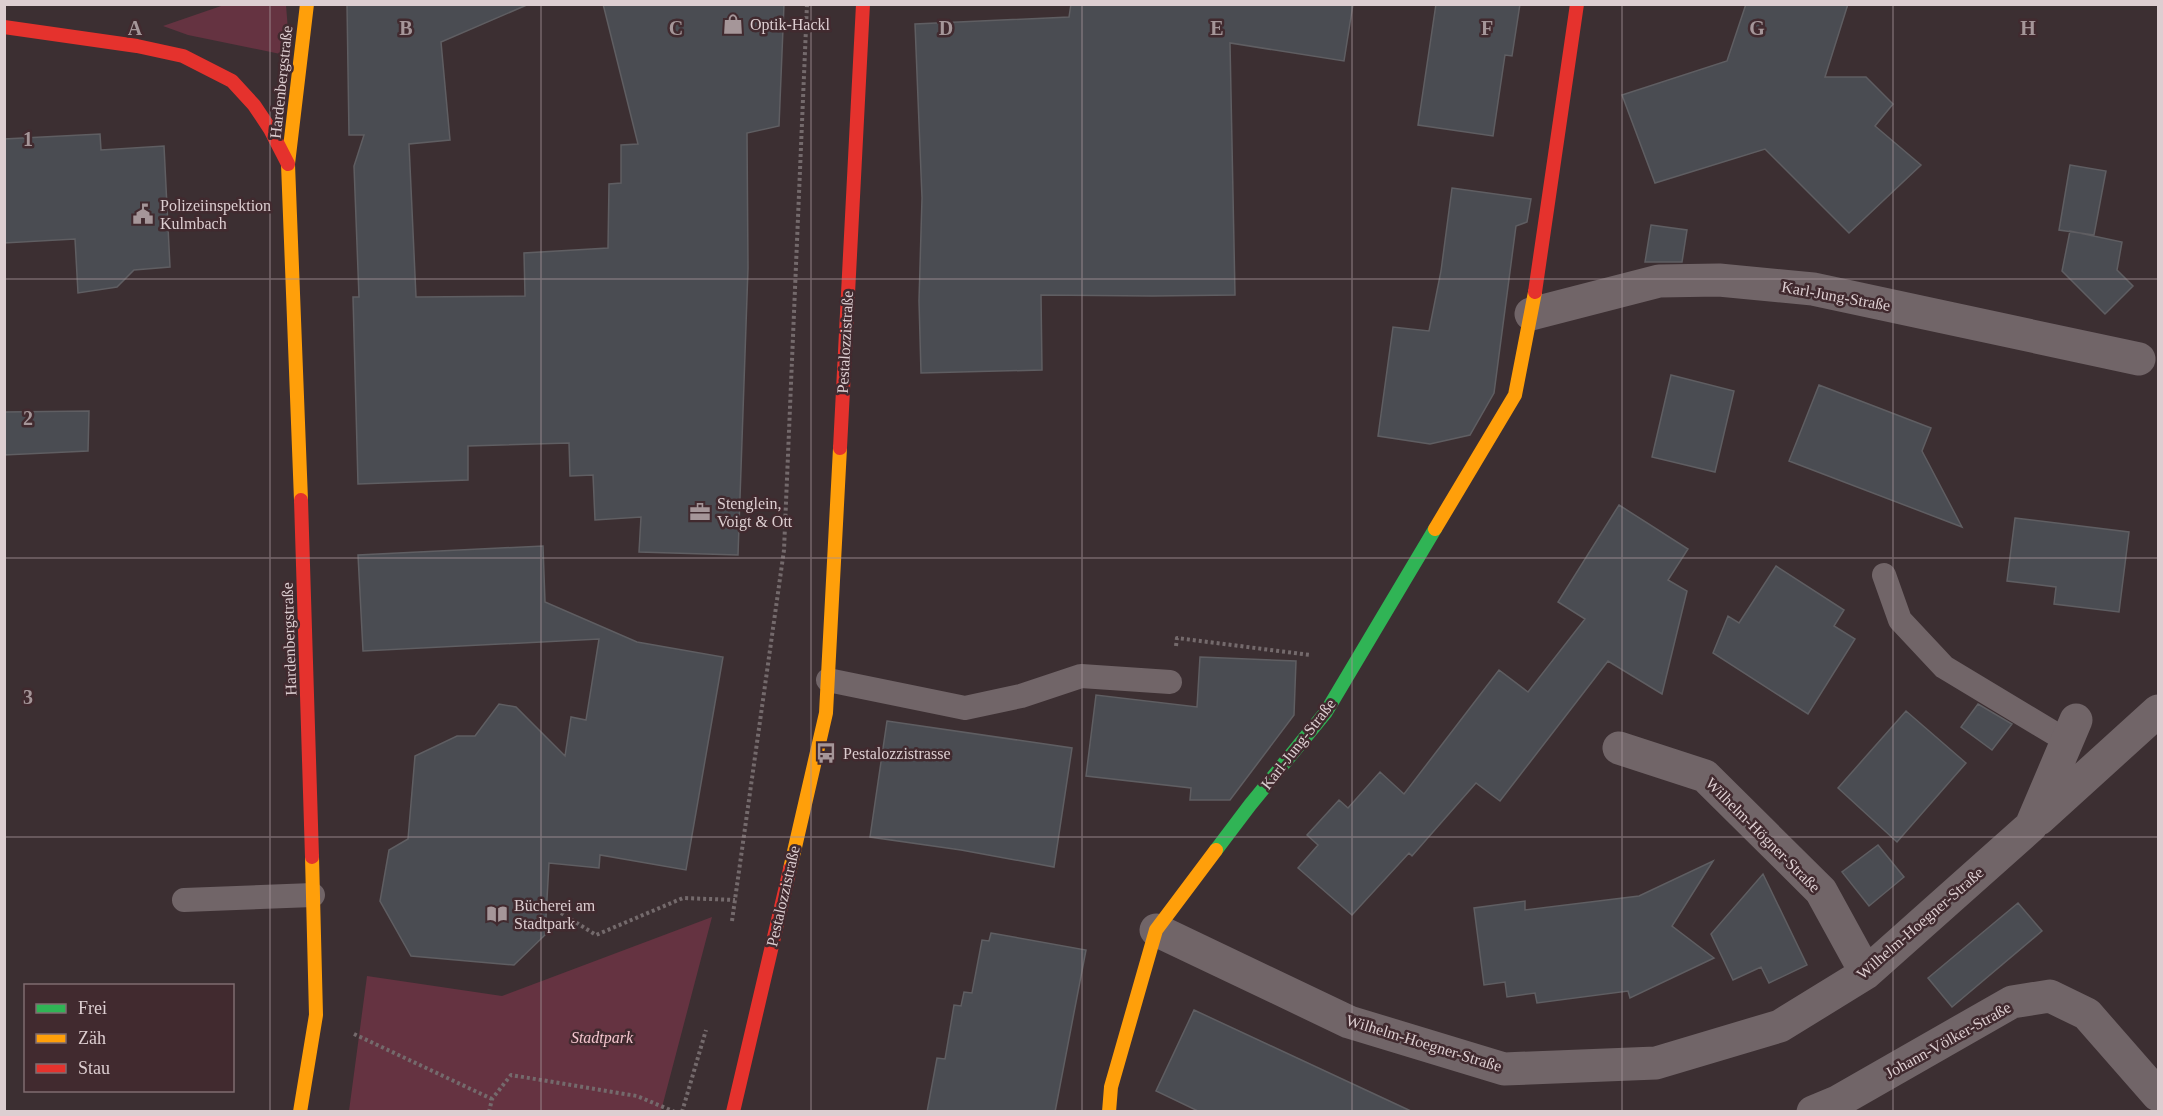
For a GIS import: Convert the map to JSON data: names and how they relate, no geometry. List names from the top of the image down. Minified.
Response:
{"streets":{"street":["Hardenbergstraße","Karl-Jung-Straße","Pestalozzistraße","Wilhelm-Högner-Straße","Wilhelm-Hoegner-Straße","Johann-Völker-Straße"]},"crossings":[["Karl-Jung-Straße","Wilhelm-Hoegner-Straße"],["Wilhelm-Högner-Straße","Wilhelm-Hoegner-Straße"]],"parks":["Stadtpark"],"places":{"shop":["Optik-Hackl"],"public building":["Polizeiinspektion Kulmbach"],"office":["Stenglein, Voigt & Ott"],"bus stop":["Pestalozzistrasse"],"library":["Bücherei am Stadtpark"]},"legend":["Frei","Zäh","Stau"],"grid":{"columns":["A","B","C","D","E","F","G","H"],"rows":["1","2","3"]}}
